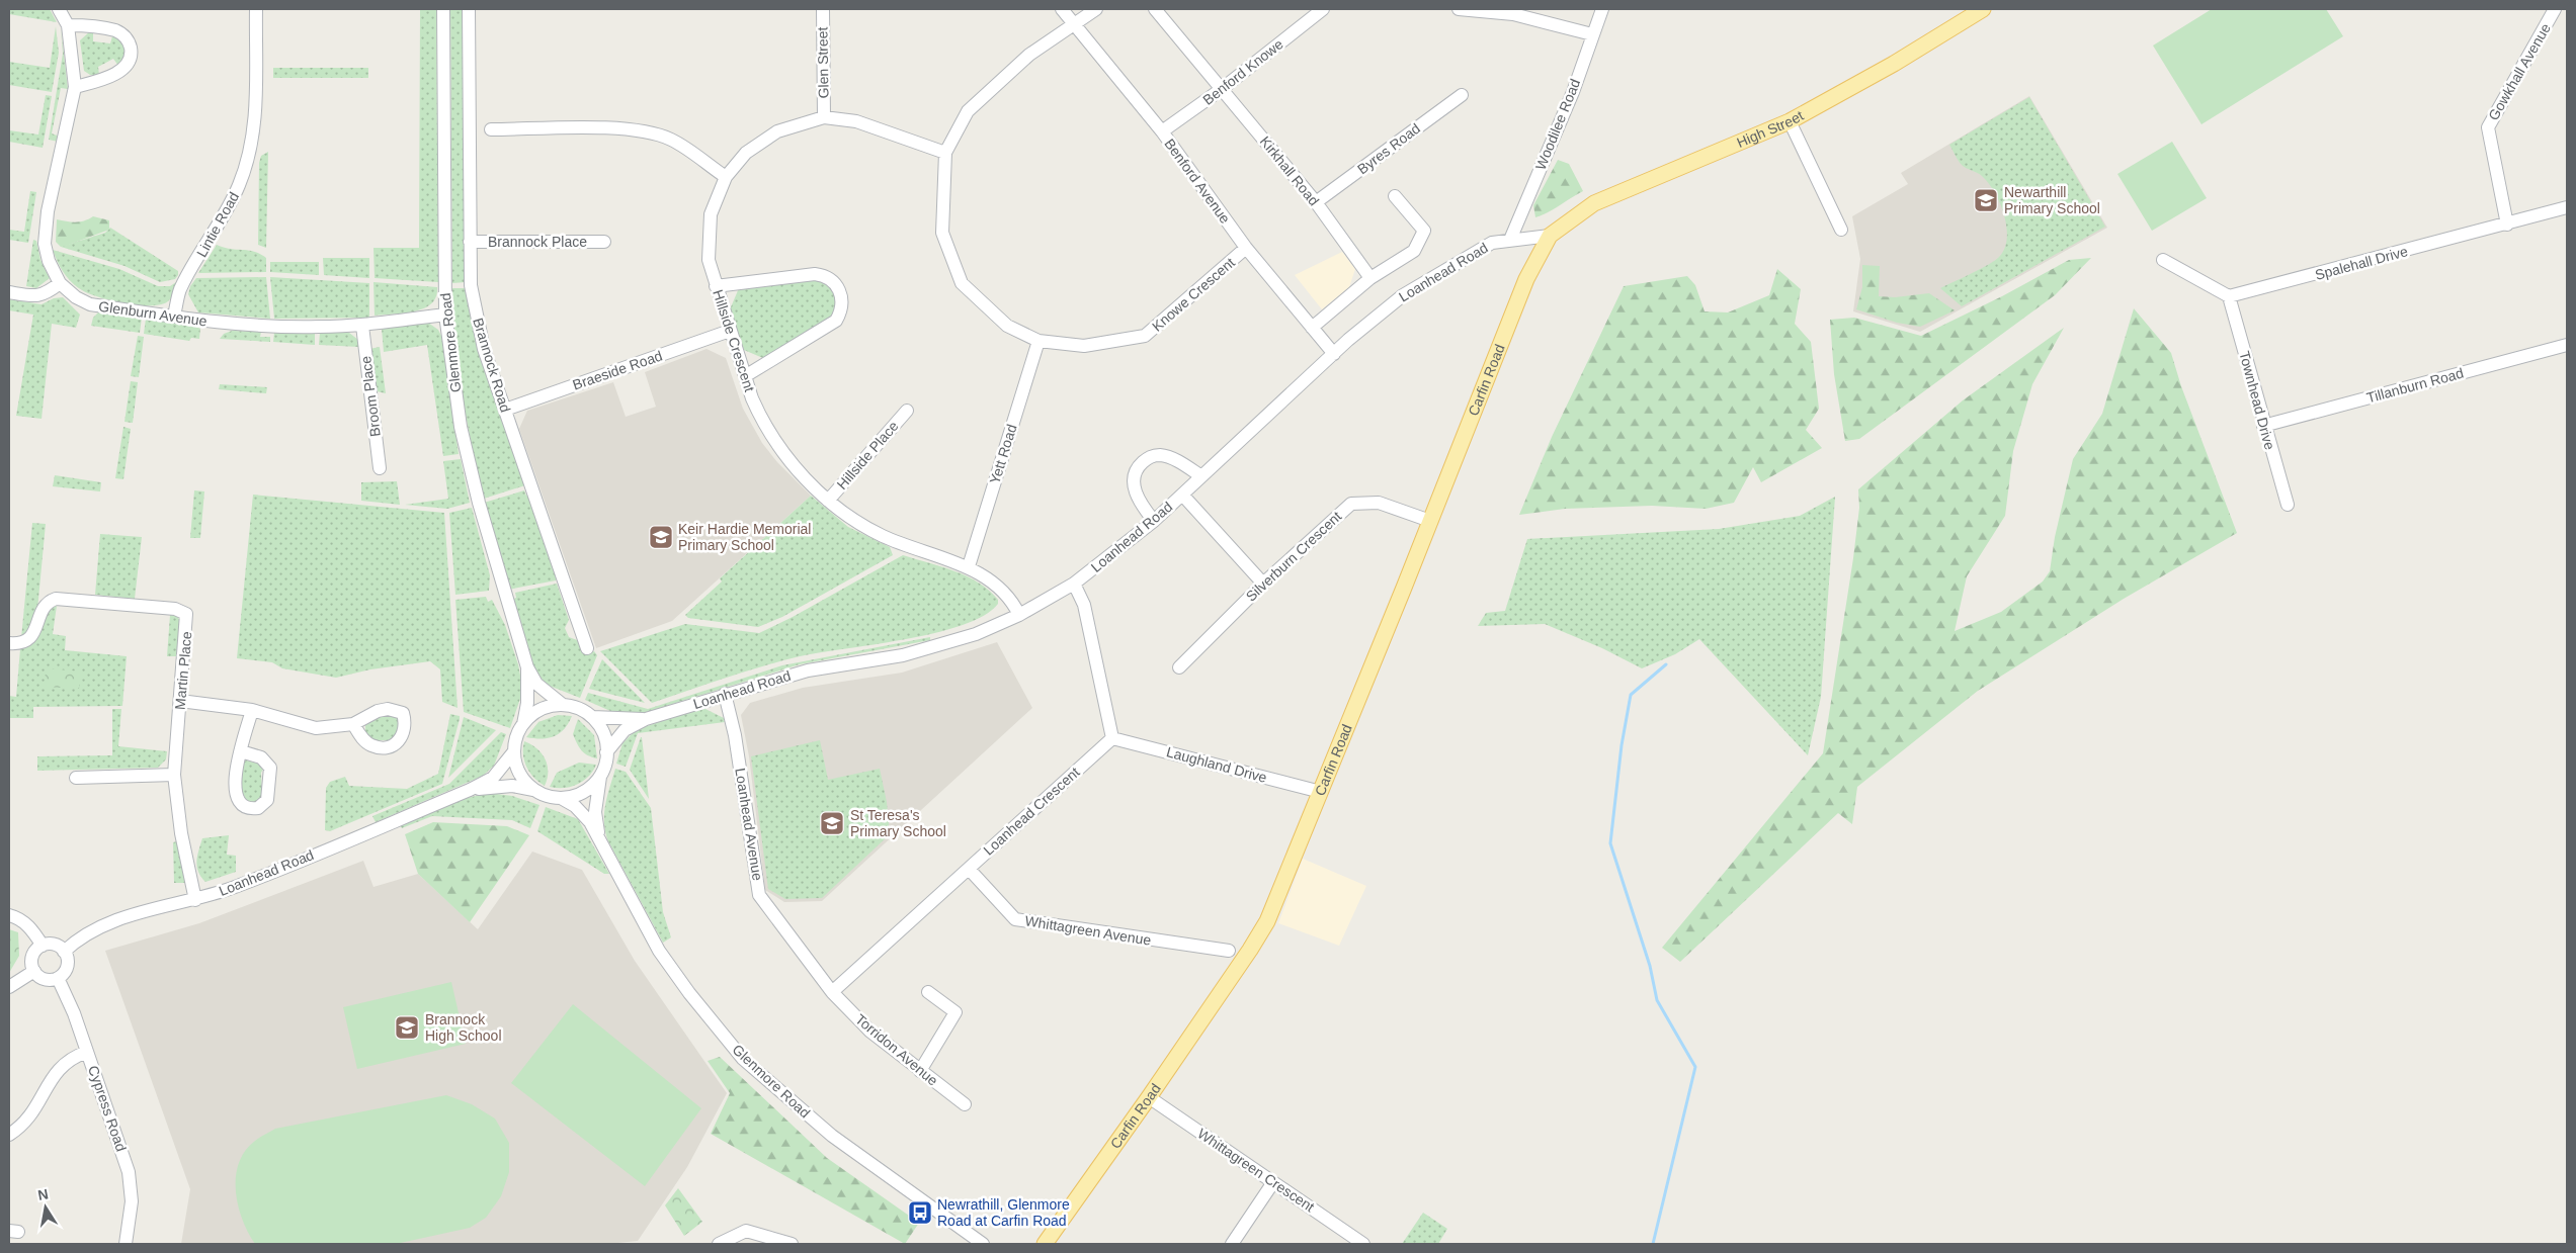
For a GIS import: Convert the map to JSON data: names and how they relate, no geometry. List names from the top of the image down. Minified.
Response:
{"streets":{"main road":["High Street","Carfin Road"],"street":["Glen Street","Benford Knowe","Gowkhall Avenue","Woodilee Road","Byres Road","Kirkhall Road","Benford Avenue","Lintie Road","Brannock Place","Spalehall Drive","Loanhead Road","Knowe Crescent","Glenburn Avenue","Hillside Crescent","Glenmore Road","Brannock Road","Braeside Road","Tillanburn Road","Broom Place","Townhead Drive","Yett Road","Hillside Place","Silverburn Crescent","Martin Place","Laughland Drive","Loanhead Crescent","Loanhead Avenue","Whittagreen Avenue","Torridon Avenue","Cypress Road","Whittagreen Crescent"]},"crossings":[["Glen Street","Hillside Crescent"],["Benford Knowe","Kirkhall Road"],["Benford Knowe","Benford Avenue"],["Gowkhall Avenue","Spalehall Drive"],["Woodilee Road","Loanhead Road"],["High Street","Loanhead Road"],["High Street","Carfin Road"],["Byres Road","Kirkhall Road"],["Benford Avenue","Loanhead Road"],["Benford Avenue","Knowe Crescent"],["Lintie Road","Glenburn Avenue"],["Brannock Place","Brannock Road"],["Spalehall Drive","Townhead Drive"],["Loanhead Road","Hillside Crescent"],["Loanhead Road","Glenmore Road"],["Loanhead Road","Carfin Road"],["Loanhead Road","Martin Place"],["Loanhead Road","Loanhead Avenue"],["Loanhead Road","Cypress Road"],["Knowe Crescent","Hillside Crescent"],["Knowe Crescent","Yett Road"],["Glenburn Avenue","Glenmore Road"],["Glenburn Avenue","Broom Place"],["Hillside Crescent","Braeside Road"],["Hillside Crescent","Yett Road"],["Hillside Crescent","Hillside Place"],["Brannock Road","Braeside Road"],["Carfin Road","Silverburn Crescent"],["Carfin Road","Laughland Drive"],["Carfin Road","Whittagreen Crescent"],["Tillanburn Road","Townhead Drive"],["Laughland Drive","Loanhead Crescent"],["Loanhead Crescent","Loanhead Avenue"],["Loanhead Crescent","Whittagreen Avenue"],["Loanhead Crescent","Torridon Avenue"],["Loanhead Avenue","Torridon Avenue"]],"places":{"school or university":["Newarthill Primary School","Keir Hardie Memorial Primary School","St Teresa's Primary School","Brannock High School"],"bus stop":["Newrathill, Glenmore Road at Carfin Road"]},"north":"top"}
